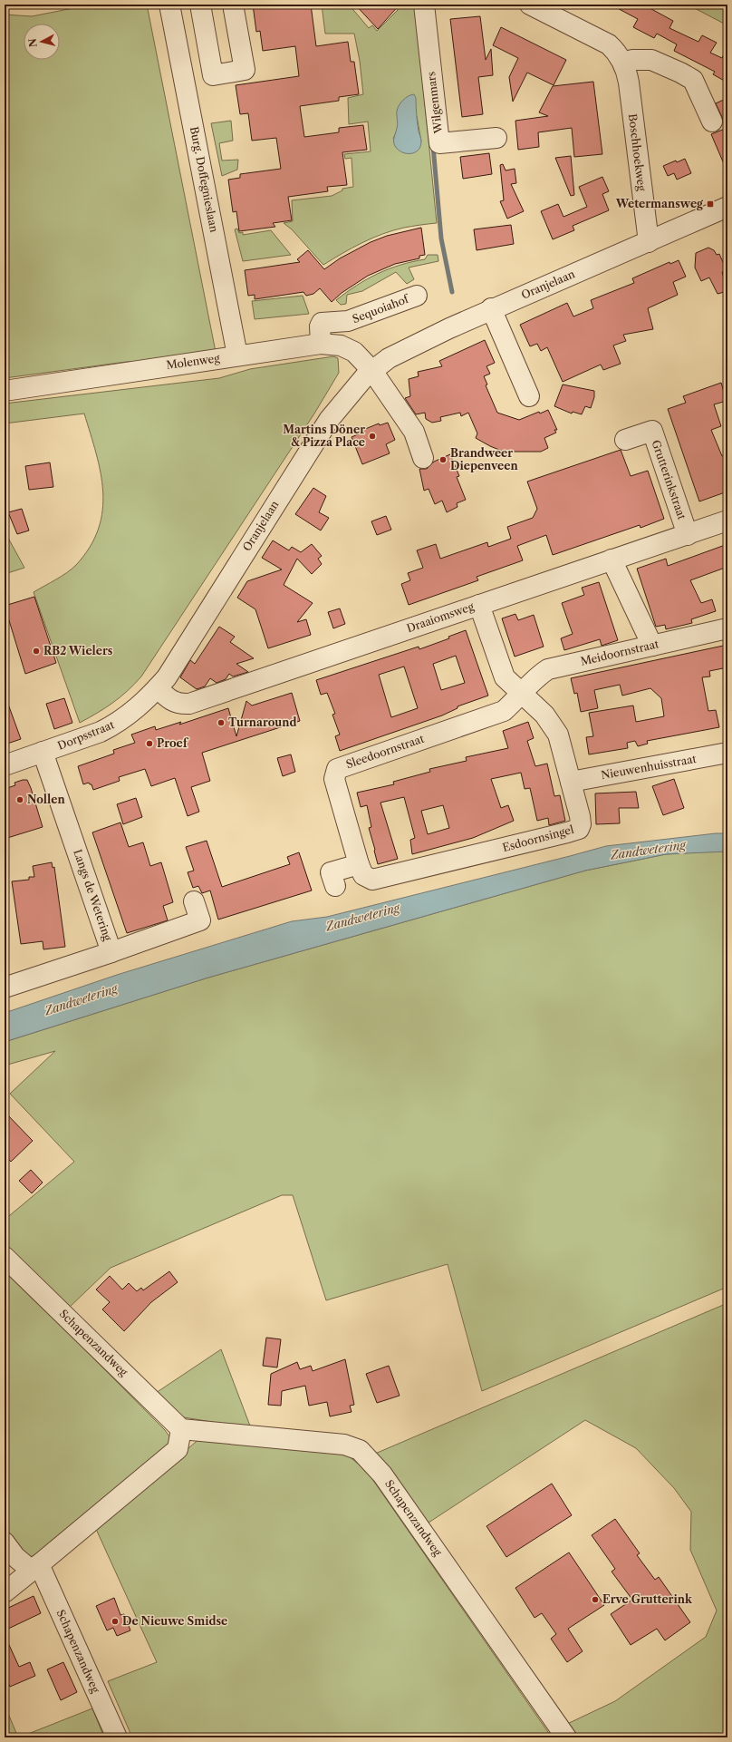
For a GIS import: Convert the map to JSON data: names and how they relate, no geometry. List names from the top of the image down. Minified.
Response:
{"streets":{"street":["Wilgenmars","Boschhoekweg","Burg. Doffegnieslaan","Oranjelaan","Sequoiahof","Molenweg","Grutterinkstraat","Draaiomsweg","Meidoornstraat","Dorpsstraat","Sleedoornstraat","Nieuwenhuisstraat","Esdoornsingel","Langs de Wetering","Schapenzandweg"]},"crossings":[["Boschhoekweg","Oranjelaan"],["Burg. Doffegnieslaan","Molenweg"],["Oranjelaan","Molenweg"],["Oranjelaan","Draaiomsweg"],["Oranjelaan","Dorpsstraat"],["Sequoiahof","Molenweg"],["Grutterinkstraat","Draaiomsweg"],["Draaiomsweg","Dorpsstraat"],["Draaiomsweg","Esdoornsingel"],["Meidoornstraat","Sleedoornstraat"],["Meidoornstraat","Esdoornsingel"],["Dorpsstraat","Langs de Wetering"],["Sleedoornstraat","Esdoornsingel"],["Nieuwenhuisstraat","Esdoornsingel"]],"water":["Zandwetering"],"places":{"transit":["Wetermansweg"],"other":["Martins Döner & Pizza Place","Brandweer Diepenveen","RB2 Wielers","Turnaround","Proef","Nollen","Erve Grutterink","De Nieuwe Smidse"]},"north":"left"}
